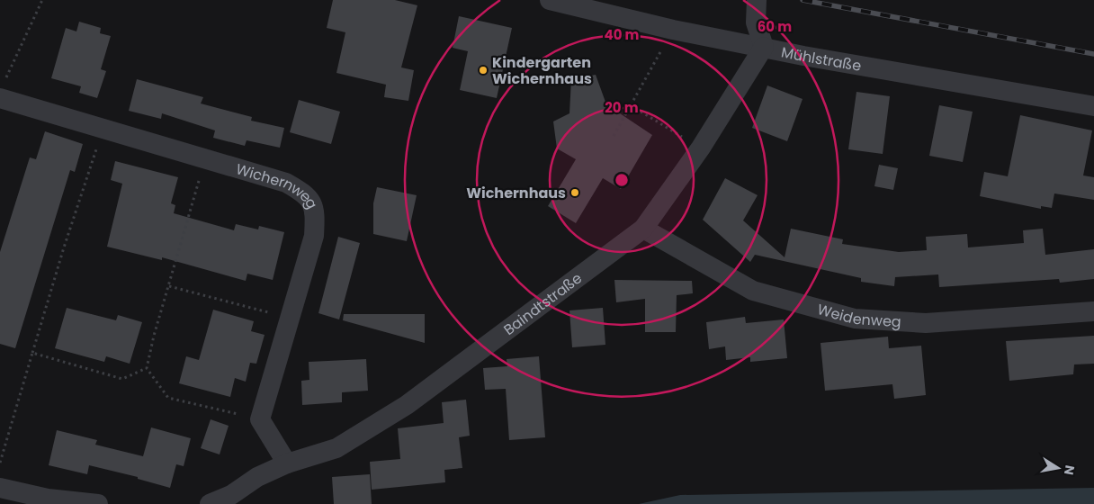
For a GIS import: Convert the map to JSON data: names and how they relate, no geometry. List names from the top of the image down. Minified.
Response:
{"streets":{"street":["Mühlstraße","Wichernweg","Baindtstraße","Weidenweg"]},"crossings":[["Mühlstraße","Baindtstraße"],["Baindtstraße","Weidenweg"]],"places":["Kindergarten Wichernhaus","Wichernhaus"],"north":"right","rings":["60 m","40 m","20 m"]}
